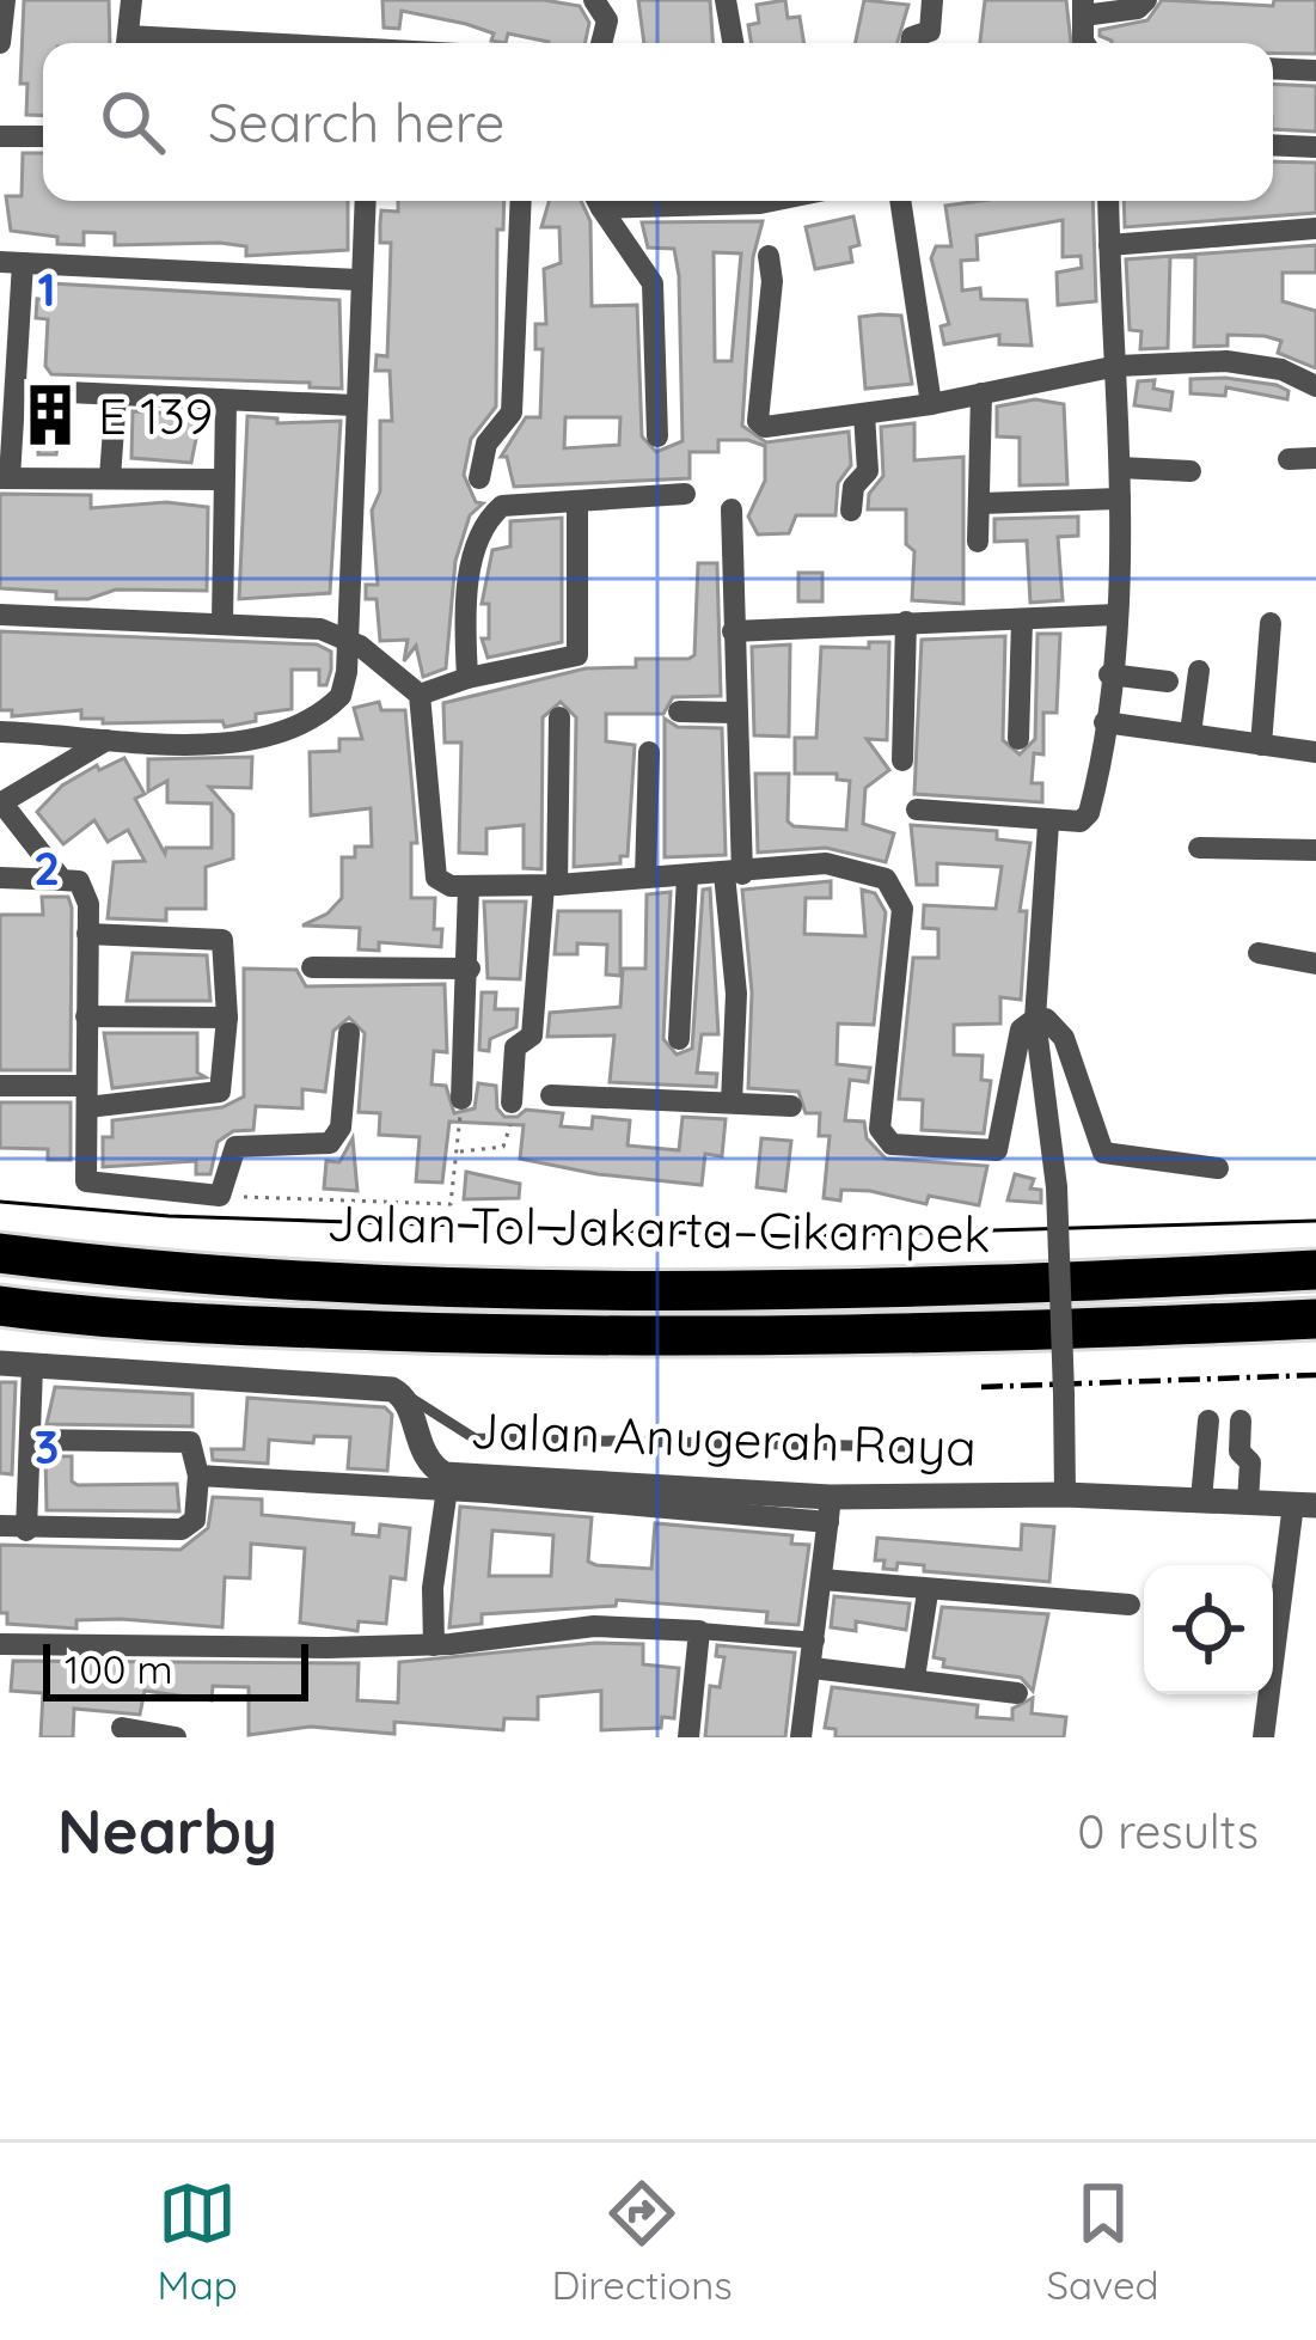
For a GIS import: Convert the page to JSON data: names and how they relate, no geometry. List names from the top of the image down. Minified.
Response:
{"streets":{"highway":["Jalan Tol Jakarta–Cikampek"],"street":["Jalan Anugerah Raya"]},"places":{"building":["E 139"]},"scale_bar":"100 m","page":{"search":"Search here","scale":"100 m","heading":["Nearby","0 results"],"nav":["Map","Directions","Saved"]},"grid":{"rows":["1","2","3"]}}
